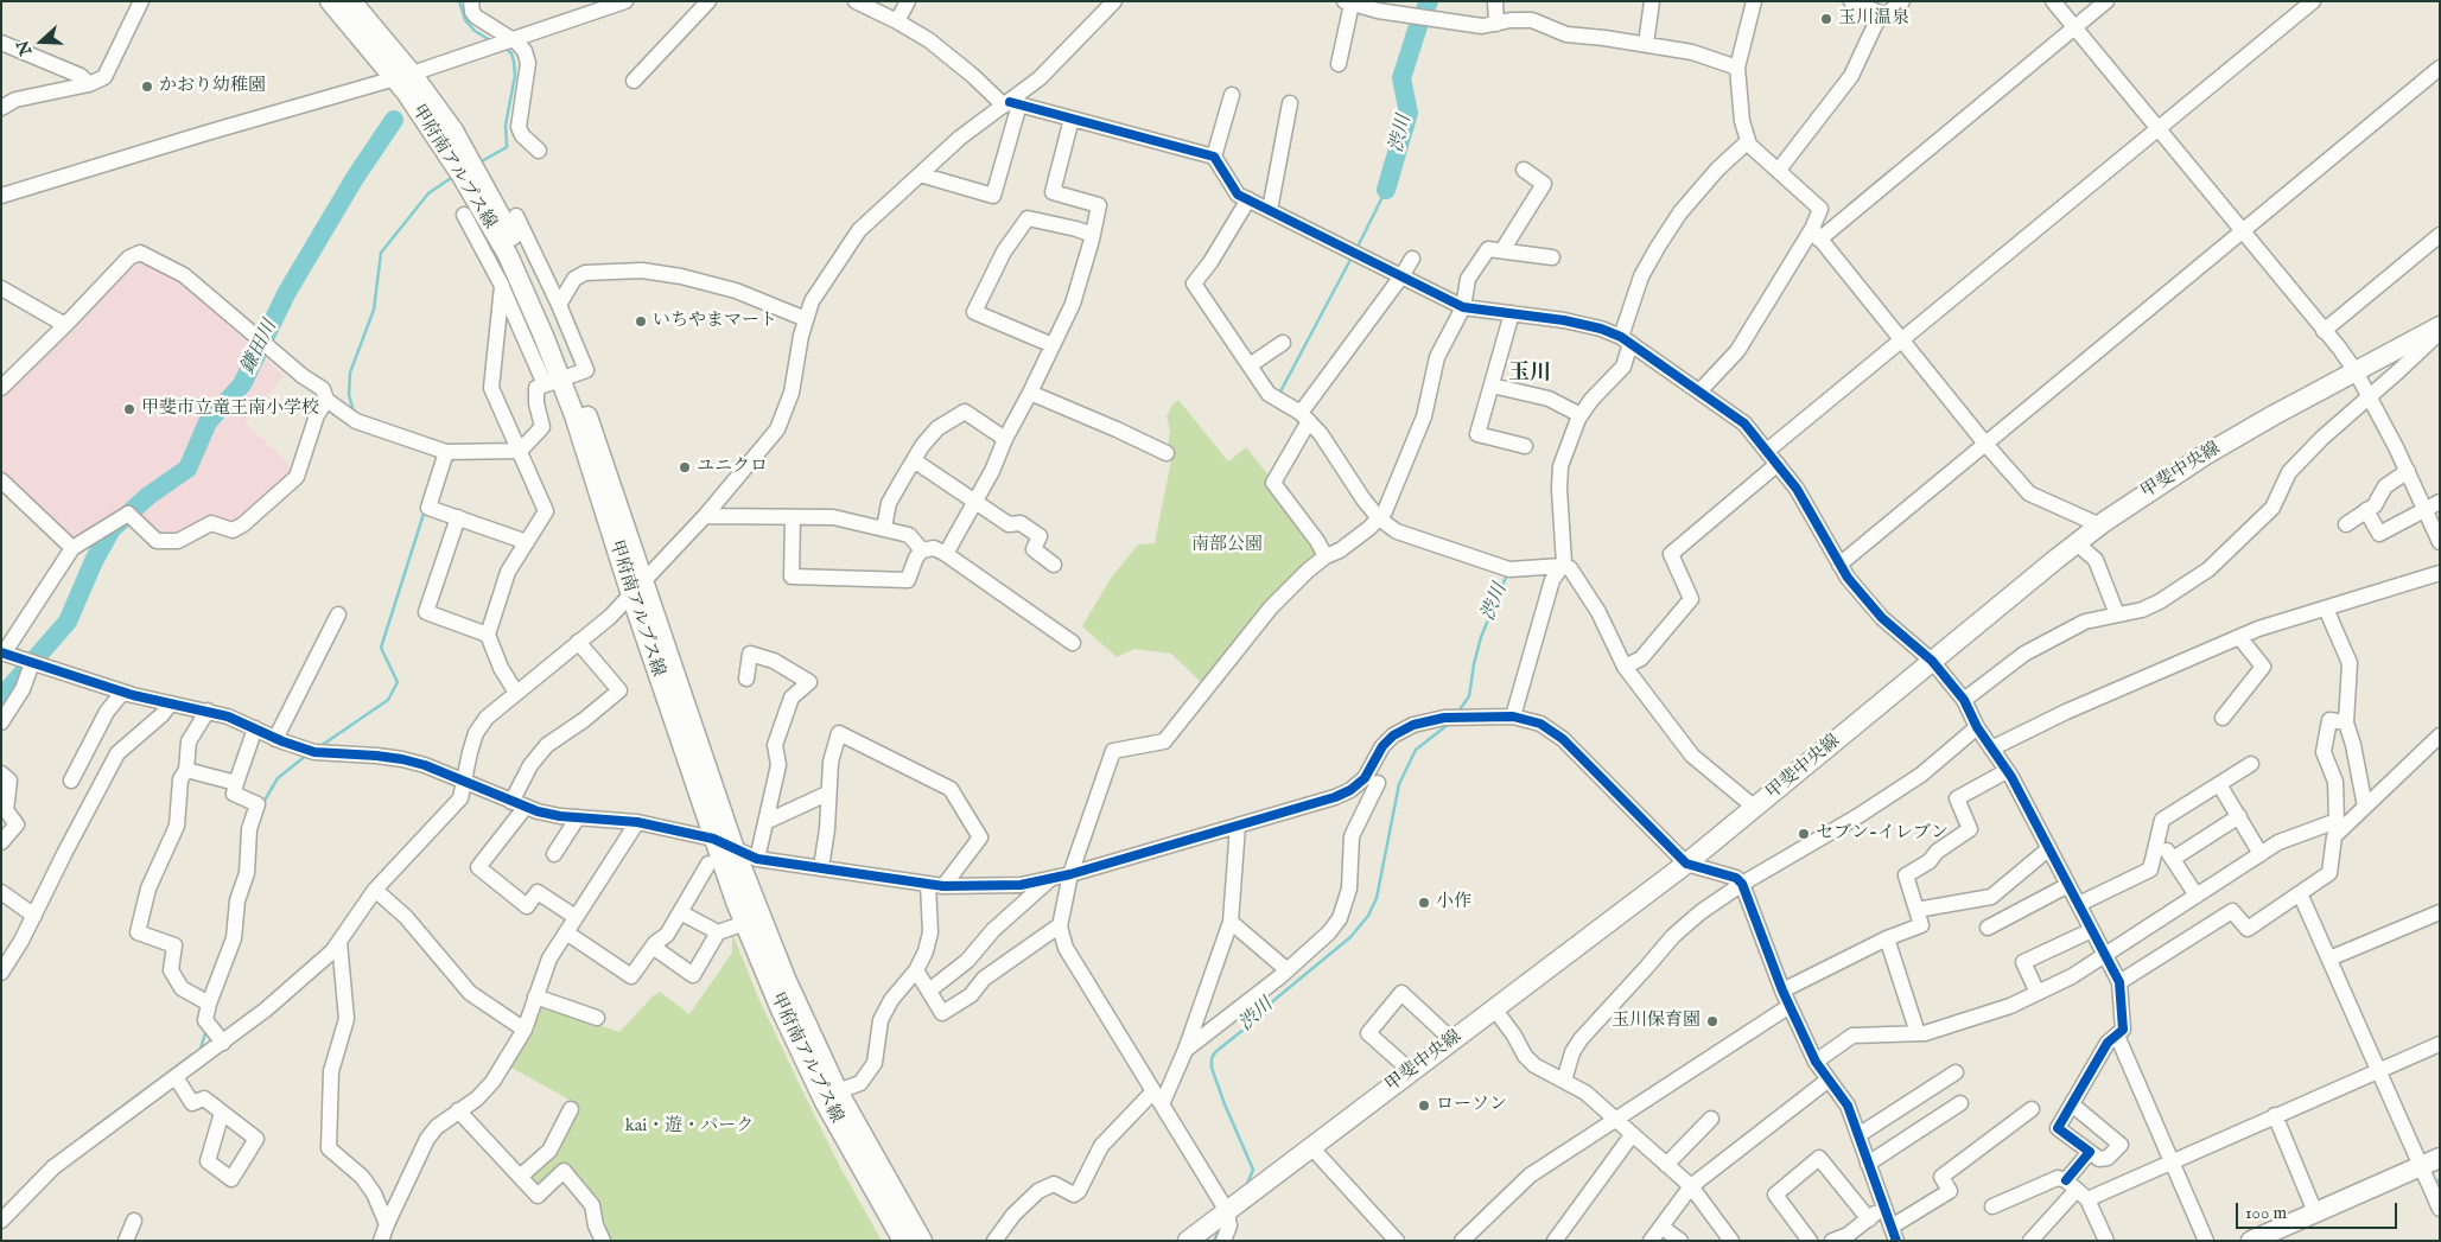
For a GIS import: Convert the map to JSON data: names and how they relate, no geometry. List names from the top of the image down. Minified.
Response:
{"streets":{"main road":["甲府南アルプス線","甲斐中央線"]},"districts":["玉川"],"water":["渋川","鎌田川"],"parks":["南部公園","kai・遊・パーク"],"places":["玉川温泉","かおり幼稚園","いちやまマート","甲斐市立竜王南小学校","ユニクロ","セブン-イレブン","小作","玉川保育園","ローソン"],"scale_bar":"100 m","north":"left"}
